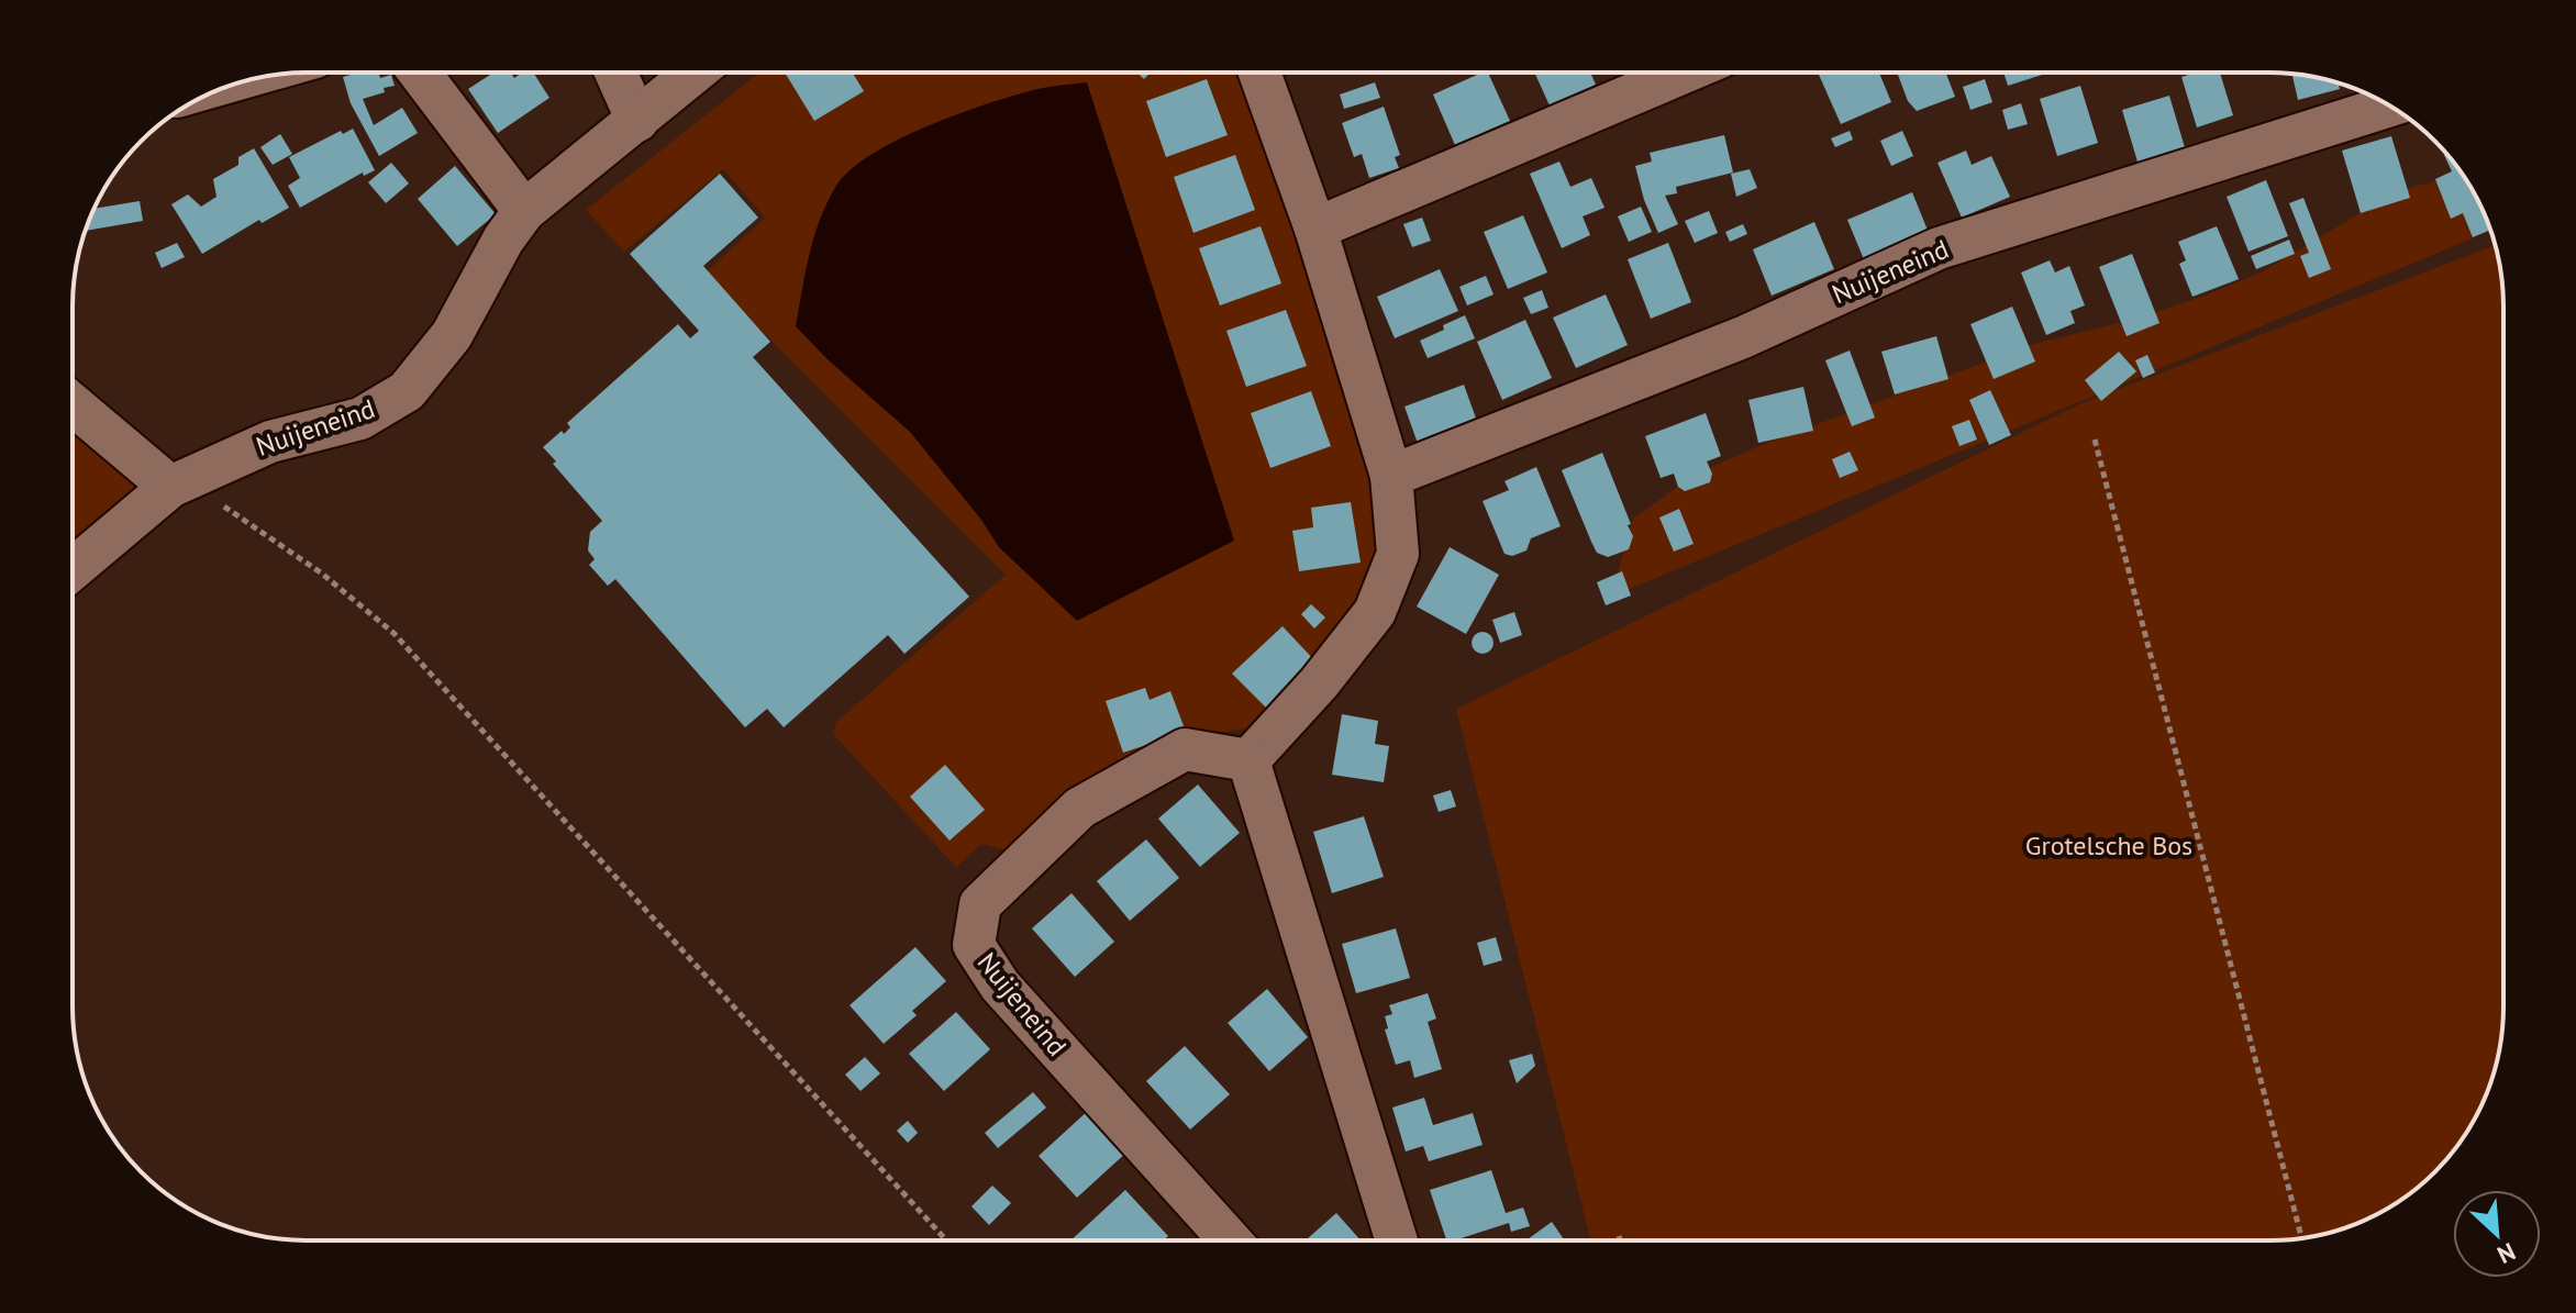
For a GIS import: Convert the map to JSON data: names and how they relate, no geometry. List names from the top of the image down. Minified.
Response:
{"streets":{"street":["Nuijeneind"]},"parks":["Grotelsche Bos"],"north":"bottom right"}
